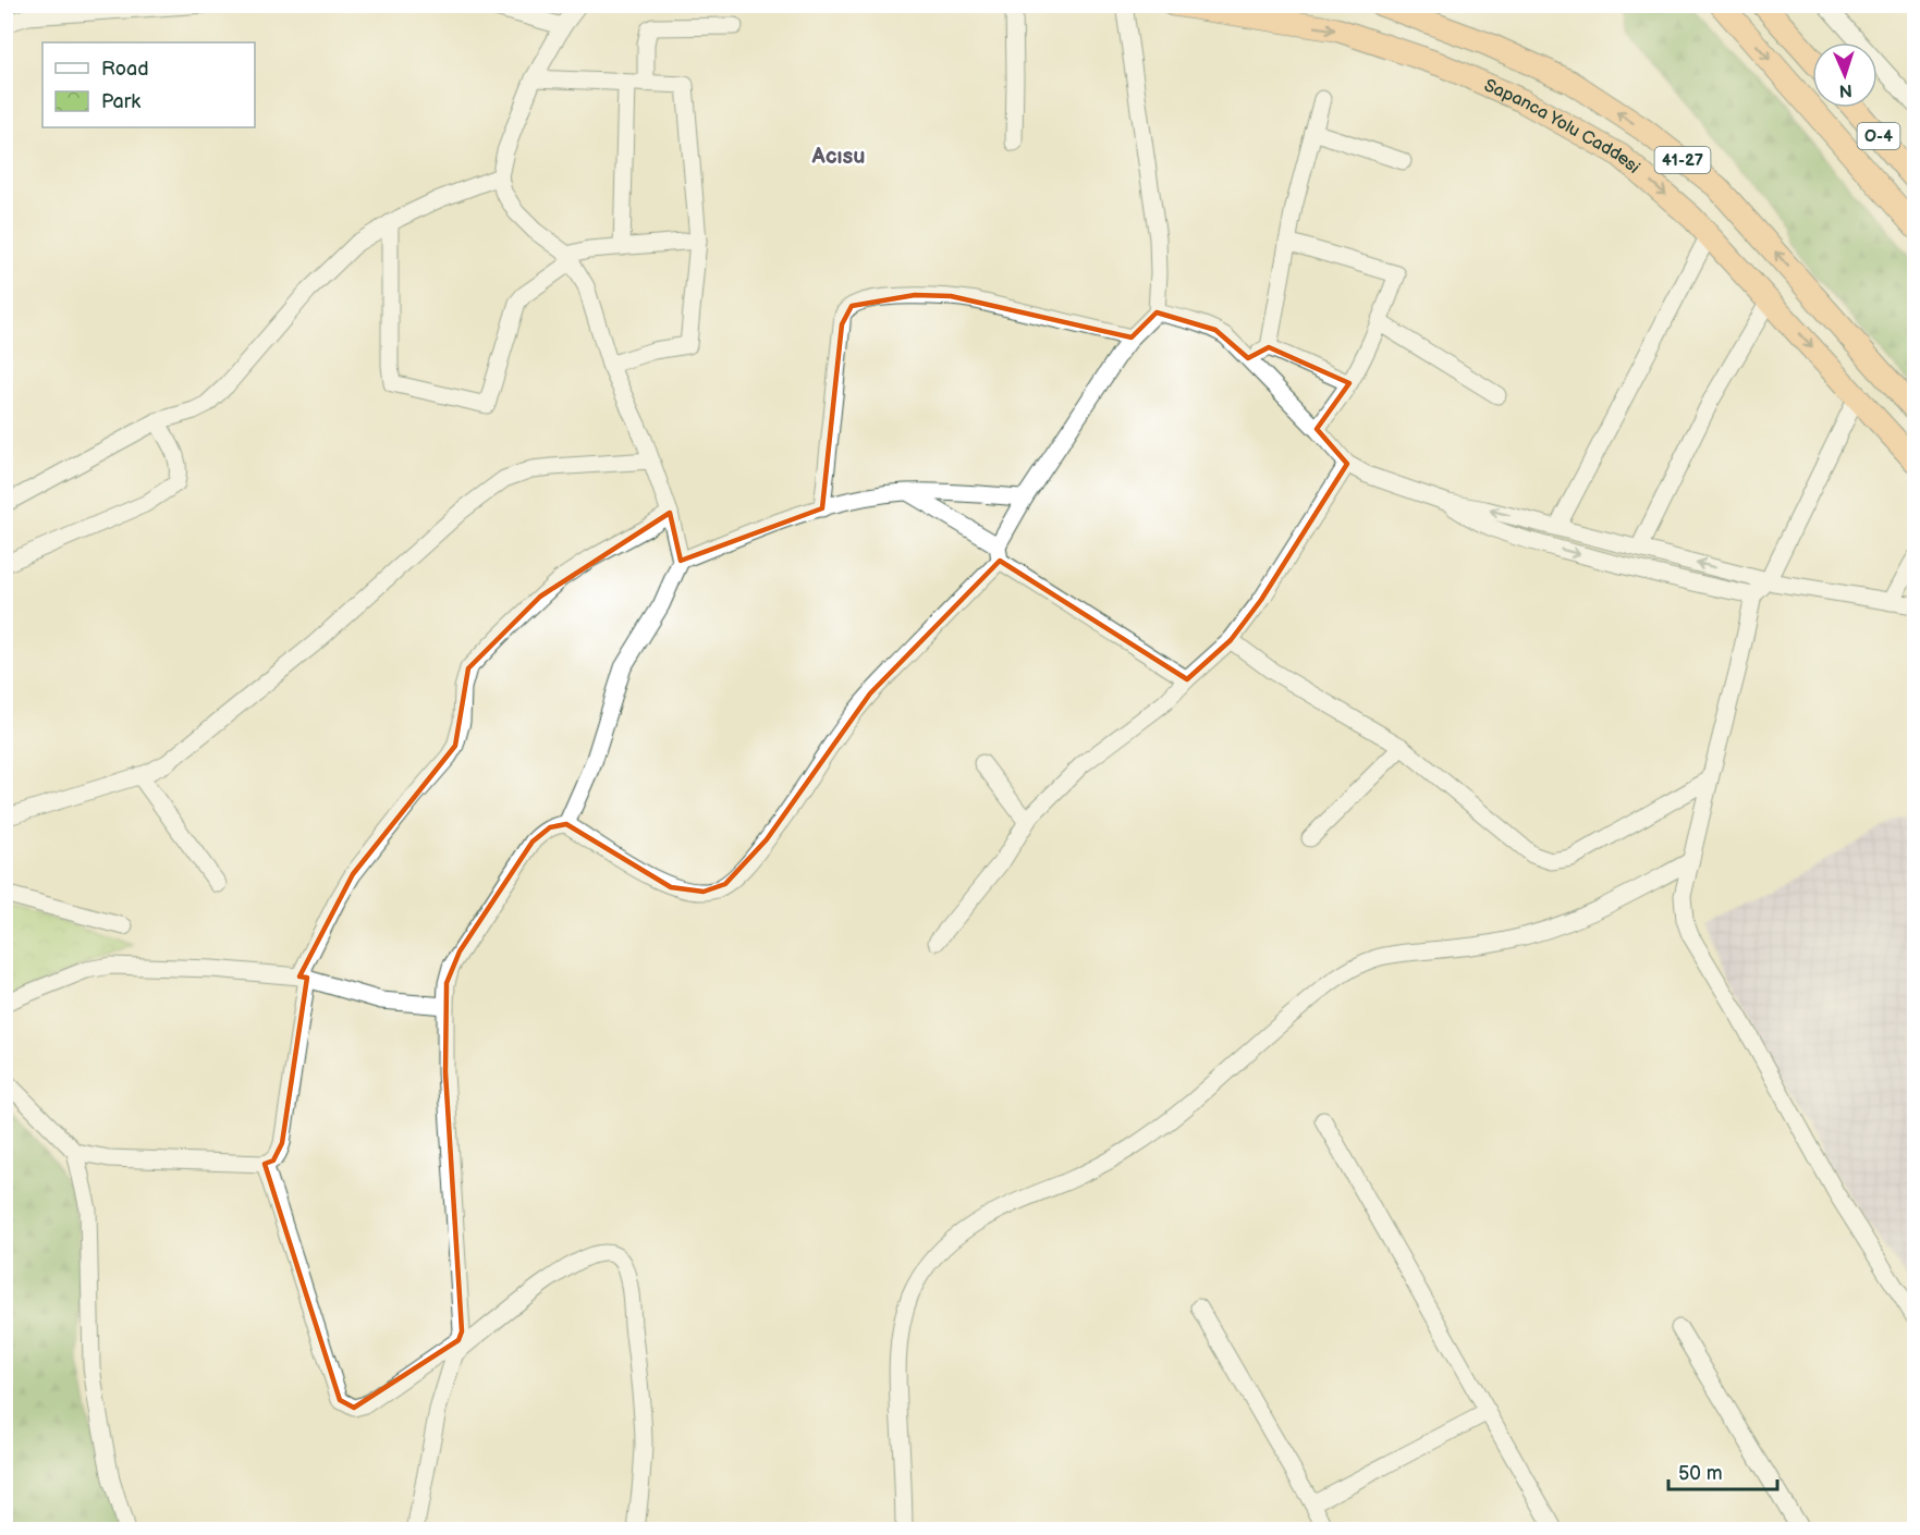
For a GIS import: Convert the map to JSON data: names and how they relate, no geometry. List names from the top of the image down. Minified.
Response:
{"streets":{"highway":["Sapanca Yolu Caddesi","O-4","41-27"]},"districts":["Acısu"],"legend":["Road","Park"],"scale_bar":"50 m","north":"bottom"}
